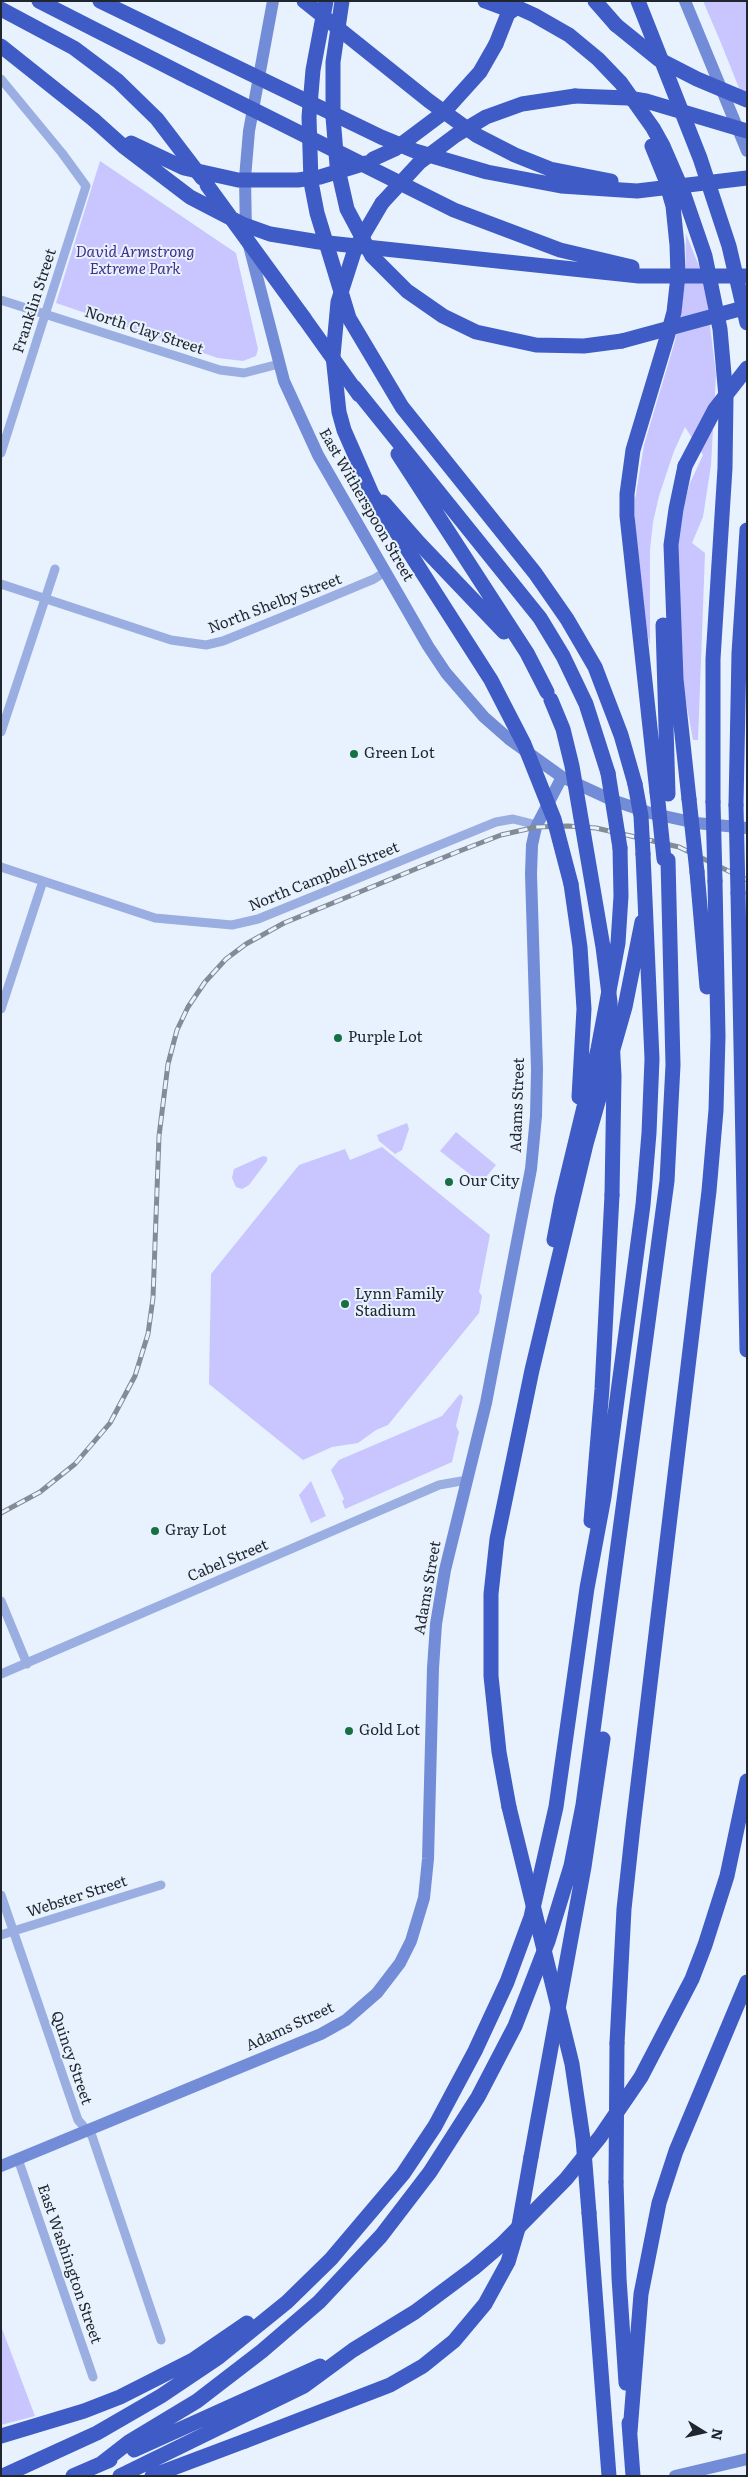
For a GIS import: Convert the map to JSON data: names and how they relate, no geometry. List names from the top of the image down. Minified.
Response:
{"streets":{"street":["Franklin Street","North Clay Street","East Witherspoon Street","North Shelby Street","North Campbell Street","Adams Street","Cabel Street","Webster Street","Quincy Street","East Washington Street"]},"crossings":[["Franklin Street","North Clay Street"],["North Clay Street","East Witherspoon Street"],["East Witherspoon Street","North Shelby Street"],["East Witherspoon Street","Adams Street"],["North Campbell Street","Adams Street"],["Adams Street","Cabel Street"],["Adams Street","Quincy Street"],["Adams Street","East Washington Street"],["Webster Street","Quincy Street"]],"parks":["David Armstrong Extreme Park"],"places":["Green Lot","Purple Lot","Our City","Lynn Family Stadium","Gray Lot","Gold Lot"],"north":"right"}
